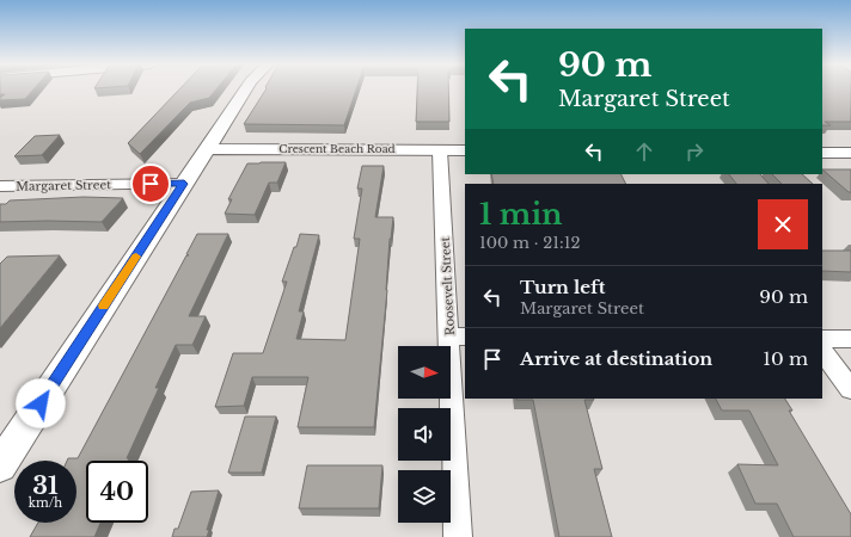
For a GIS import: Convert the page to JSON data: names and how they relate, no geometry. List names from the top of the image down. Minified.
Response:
{"streets":{"street":["Crescent Beach Road","Margaret Street","Roosevelt Street"]},"crossings":[["Crescent Beach Road","Roosevelt Street"]],"north":"right","page":{"turn":["90 m","Margaret Street"],"heading":["1 min","100 m · 21:12"],"list":[{"name":"Turn left","note":"Margaret Street","value":"90 m"},{"name":"Arrive at destination","value":"10 m"}],"speed":"31 km/h","limit":"40"}}
